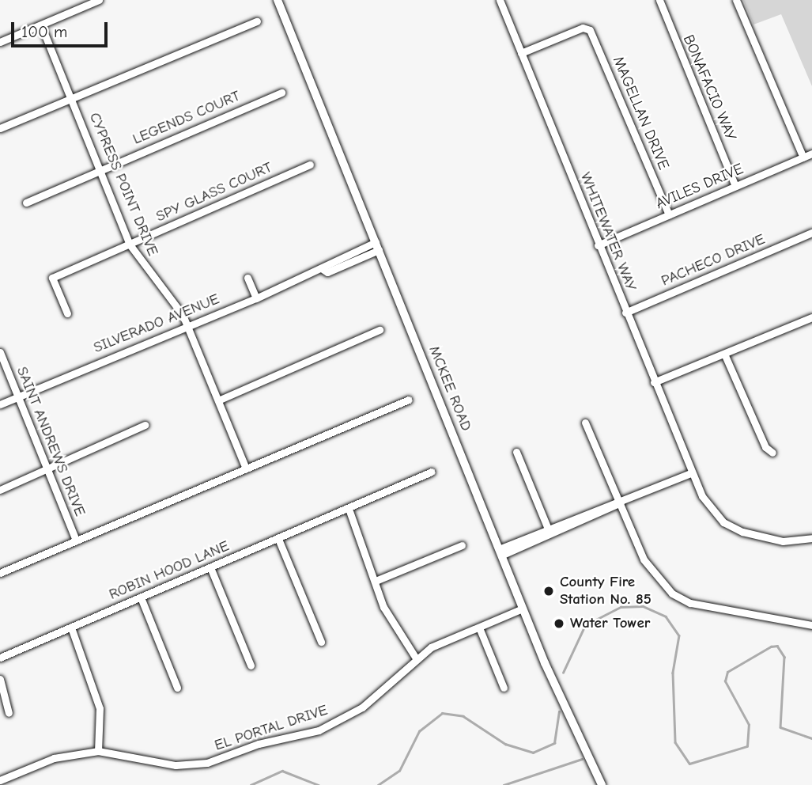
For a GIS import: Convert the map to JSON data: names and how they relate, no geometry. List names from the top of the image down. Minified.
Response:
{"streets":{"street":["BONAFACIO WAY","MAGELLAN DRIVE","LEGENDS COURT","CYPRESS POINT DRIVE","AVILES DRIVE","SPY GLASS COURT","WHITEWATER WAY","PACHECO DRIVE","SILVERADO AVENUE","MCKEE ROAD","SAINT ANDREWS DRIVE","ROBIN HOOD LANE","EL PORTAL DRIVE"]},"crossings":[["BONAFACIO WAY","AVILES DRIVE"],["MAGELLAN DRIVE","AVILES DRIVE"],["MAGELLAN DRIVE","WHITEWATER WAY"],["LEGENDS COURT","CYPRESS POINT DRIVE"],["CYPRESS POINT DRIVE","SPY GLASS COURT"],["CYPRESS POINT DRIVE","SILVERADO AVENUE"],["AVILES DRIVE","WHITEWATER WAY"],["WHITEWATER WAY","PACHECO DRIVE"],["SILVERADO AVENUE","MCKEE ROAD"],["SILVERADO AVENUE","SAINT ANDREWS DRIVE"],["MCKEE ROAD","EL PORTAL DRIVE"]],"places":["County Fire Station No. 85","Water Tower"],"scale_bar":"100 m"}
